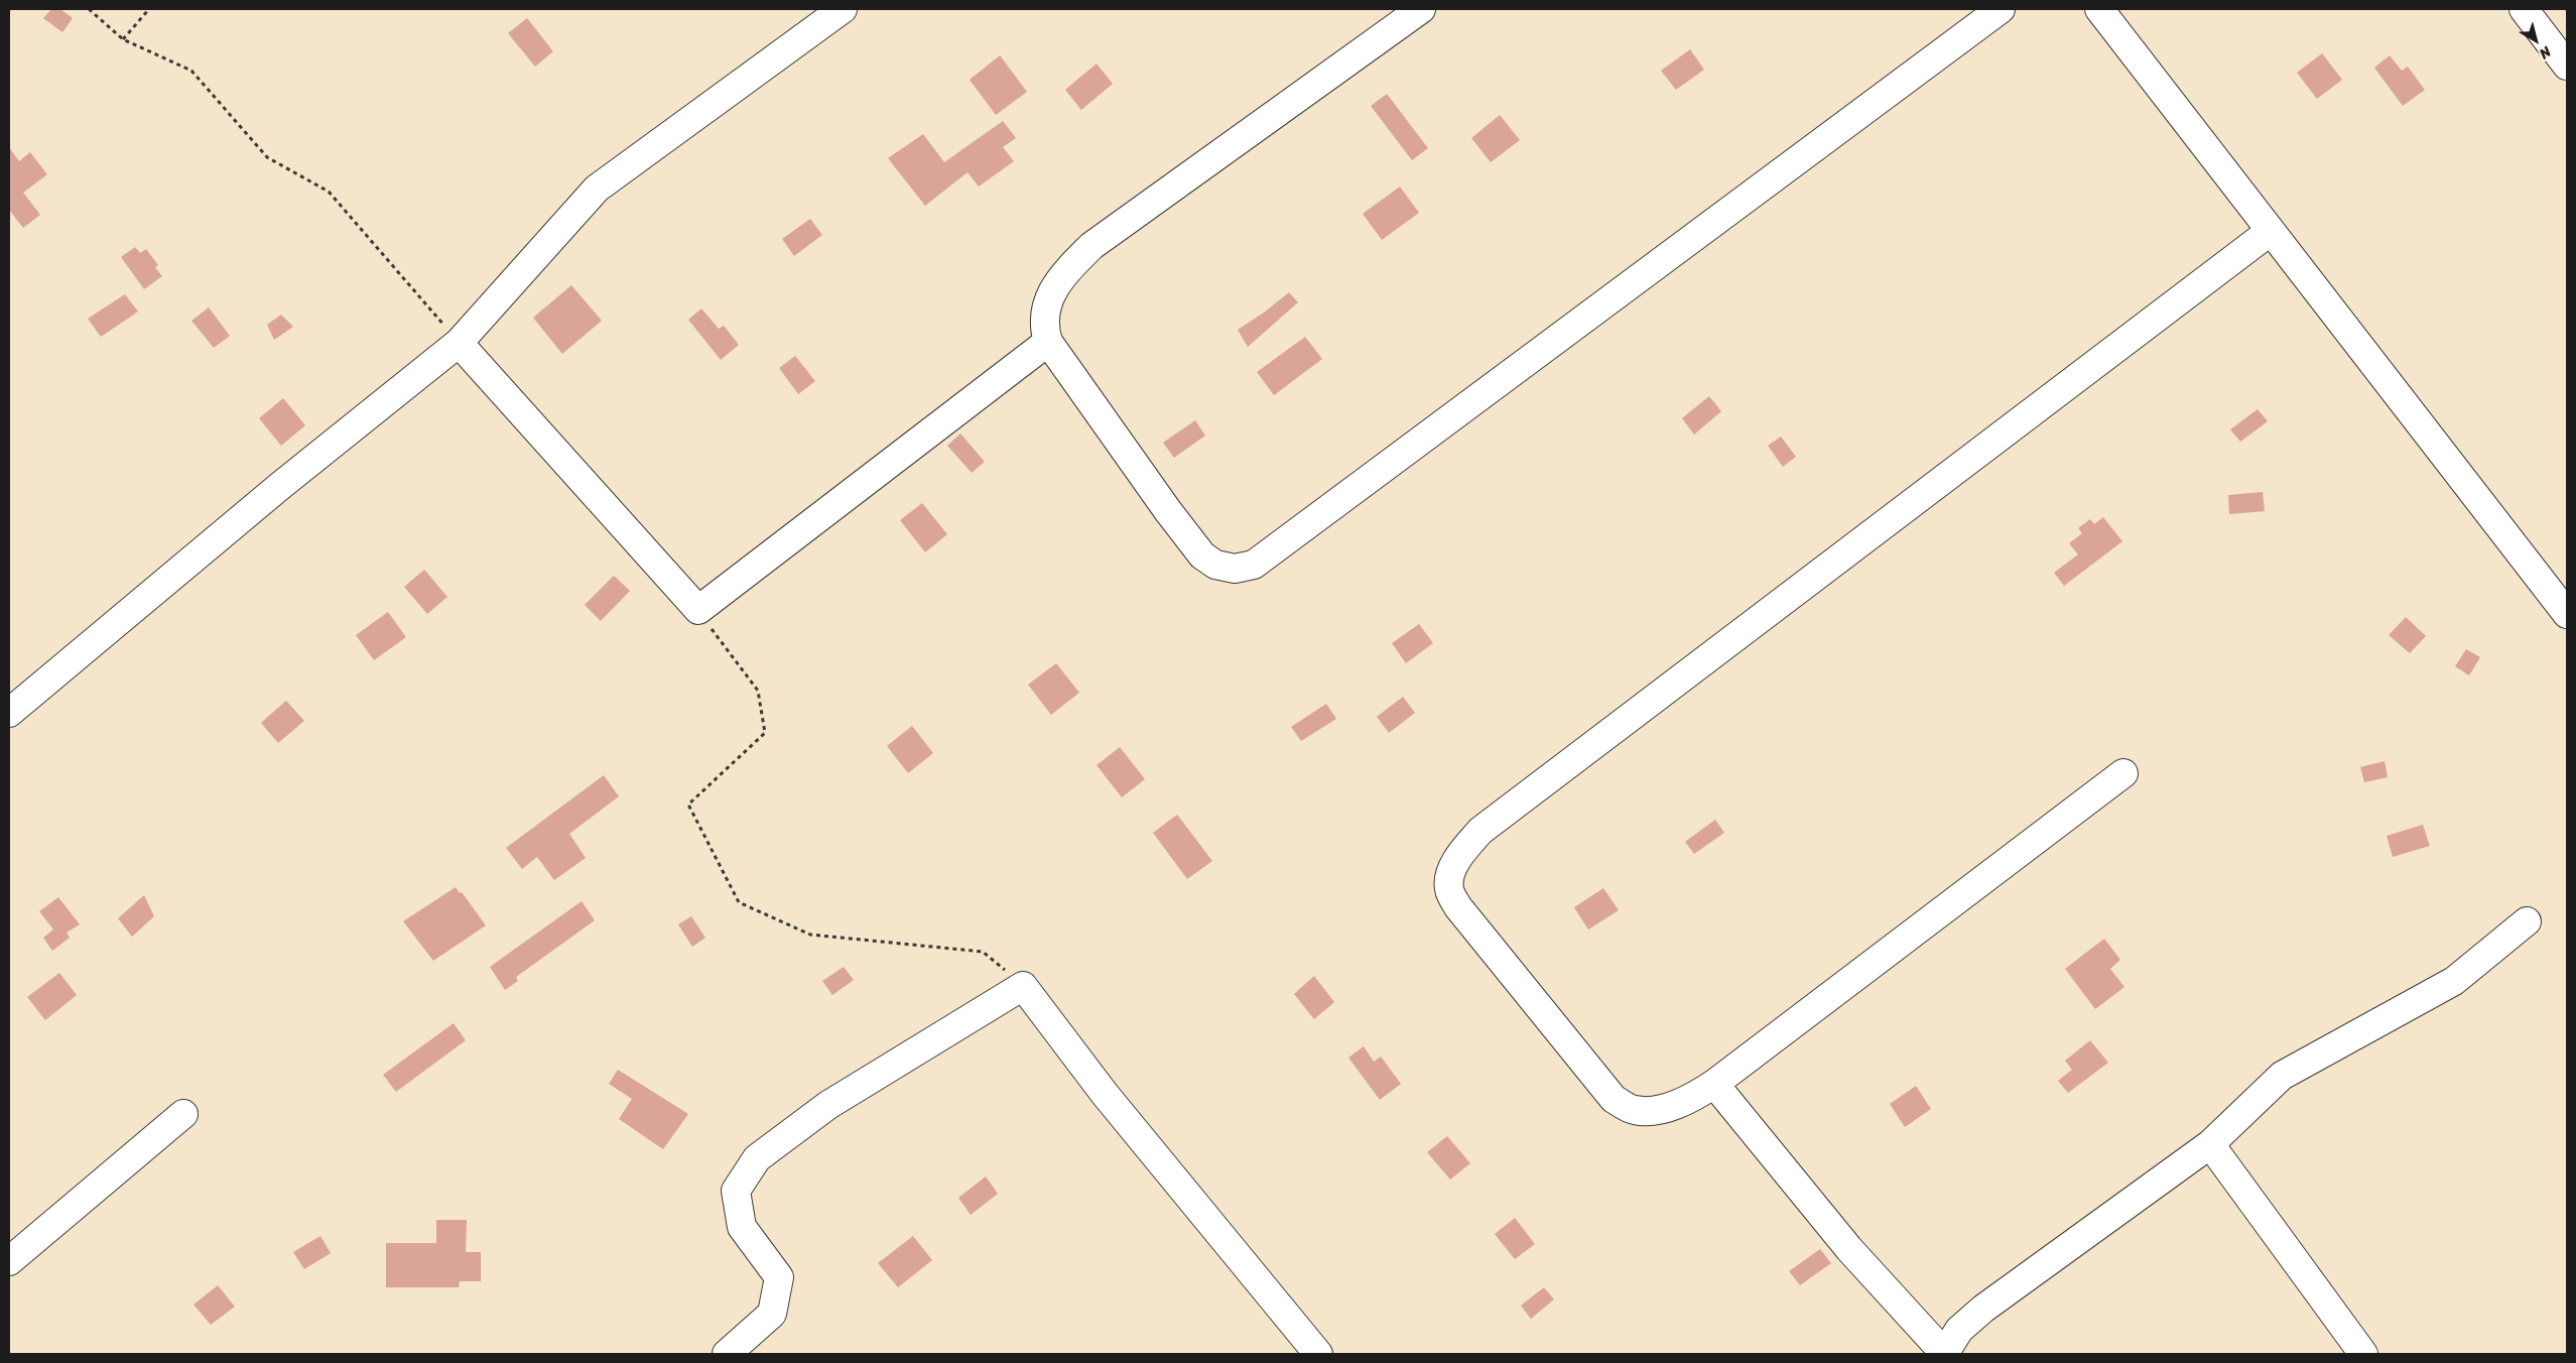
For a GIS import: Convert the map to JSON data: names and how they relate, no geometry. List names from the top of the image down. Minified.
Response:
{"north":"bottom right"}
